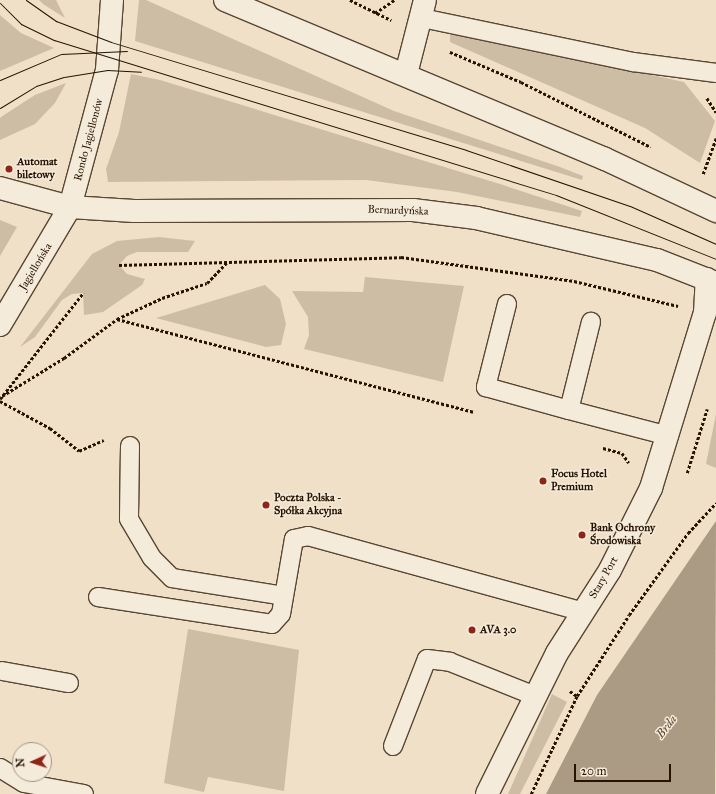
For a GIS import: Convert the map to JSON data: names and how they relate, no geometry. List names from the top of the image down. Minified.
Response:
{"streets":{"main road":["Rondo Jagiellonów","Bernardyńska","Jagiellońska","Stary Port"]},"crossings":[["Rondo Jagiellonów","Bernardyńska"],["Rondo Jagiellonów","Jagiellońska"],["Bernardyńska","Jagiellońska"],["Bernardyńska","Stary Port"]],"water":["Brda"],"places":["Automat biletowy","Focus Hotel Premium","Poczta Polska - Spółka Akcyjna","Bank Ochrony Środowiska","AVA 3.0"],"scale_bar":"20 m","north":"left"}
